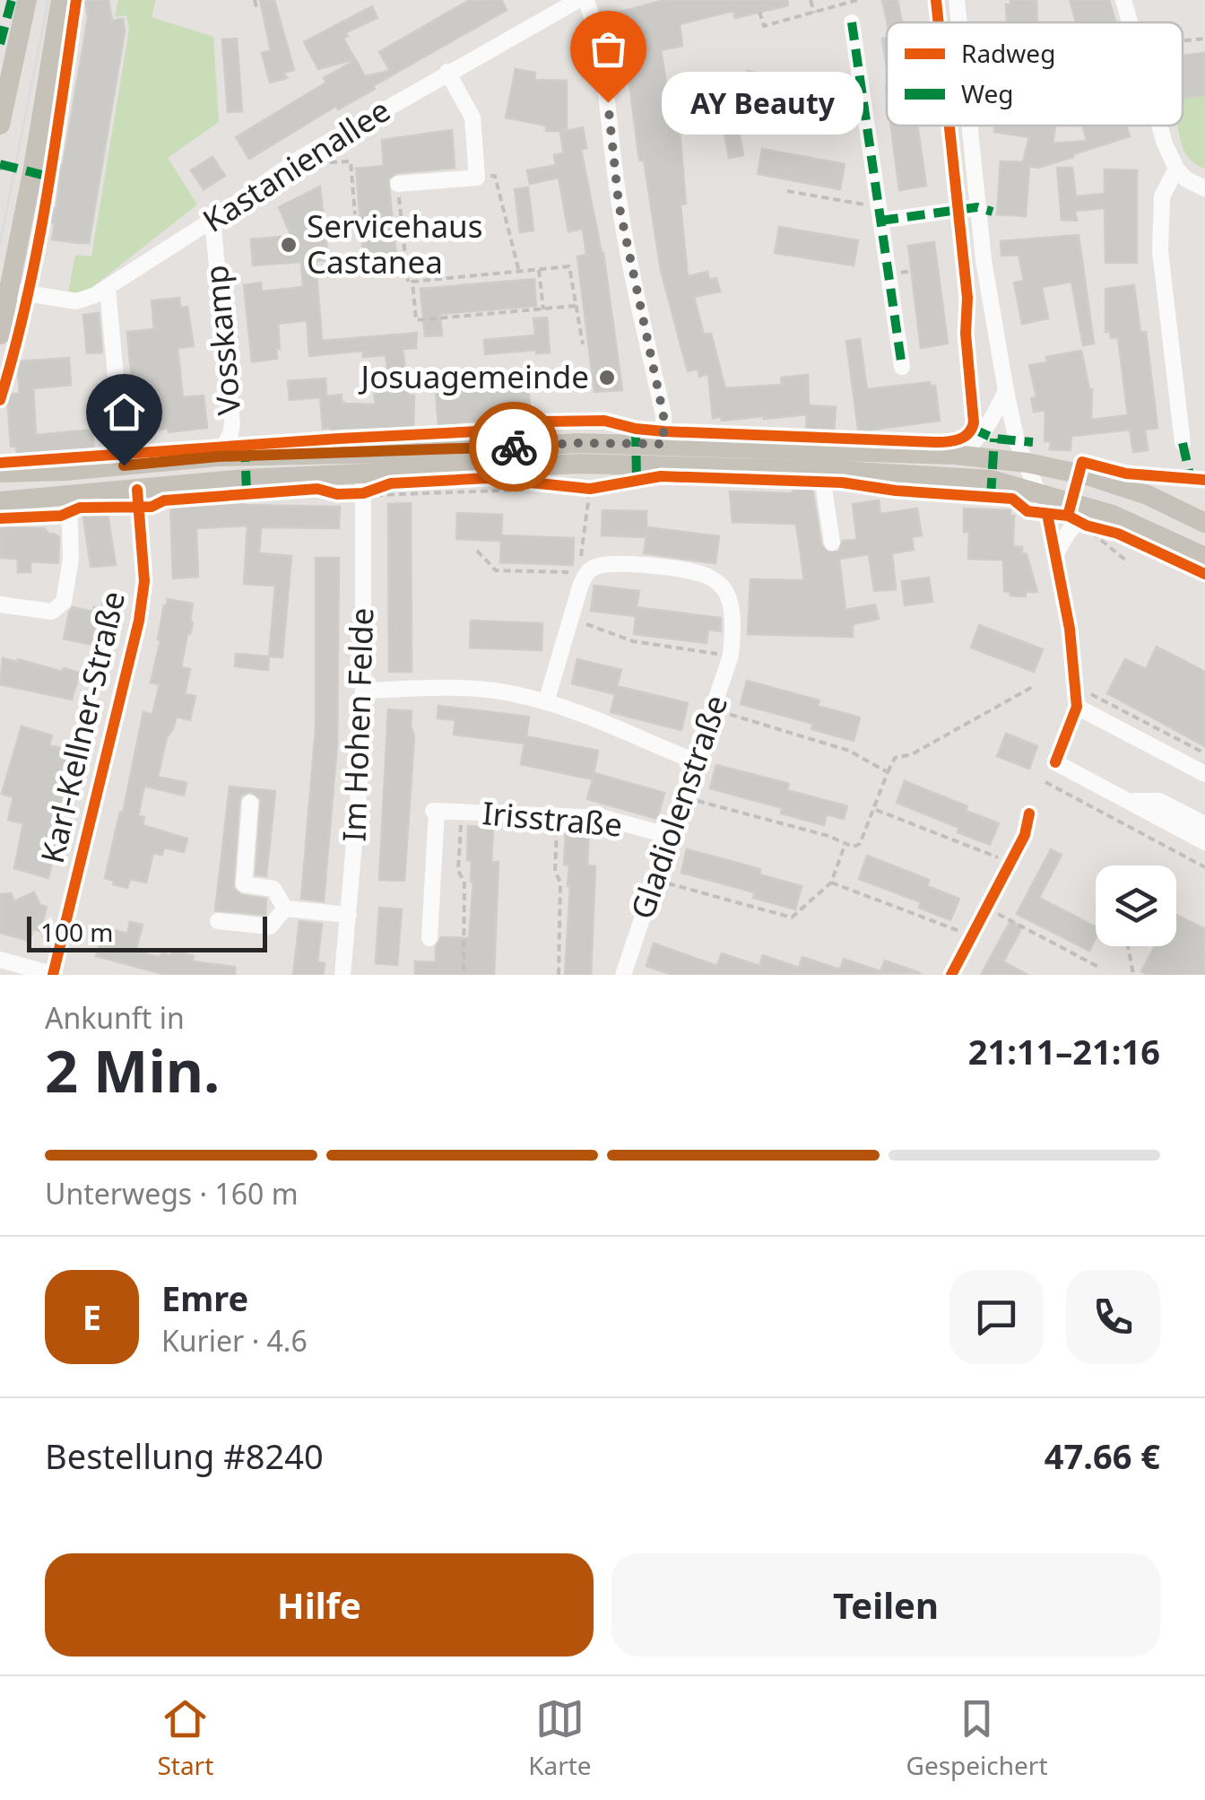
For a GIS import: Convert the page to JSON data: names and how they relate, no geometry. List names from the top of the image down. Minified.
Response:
{"streets":{"street":["Kastanienallee","Vosskamp","Im Hohen Felde","Karl-Kellner-Straße","Gladiolenstraße","Irisstraße"]},"crossings":[["Kastanienallee","Vosskamp"],["Gladiolenstraße","Irisstraße"]],"places":["AY Beauty","Servicehaus Castanea","Josuagemeinde"],"legend":["Radweg","Weg"],"scale_bar":"100 m","page":{"bubble":"AY Beauty","scale":"100 m","heading":["2 Min.","Ankunft in","21:11–21:16"],"panel":["Emre","Kurier · 4.6","Bestellung #8240","47.66 €"],"bar":"Unterwegs · 160 m","round":"E","buttons":["Hilfe","Teilen"],"tabs":["Start","Karte","Gespeichert"]}}
